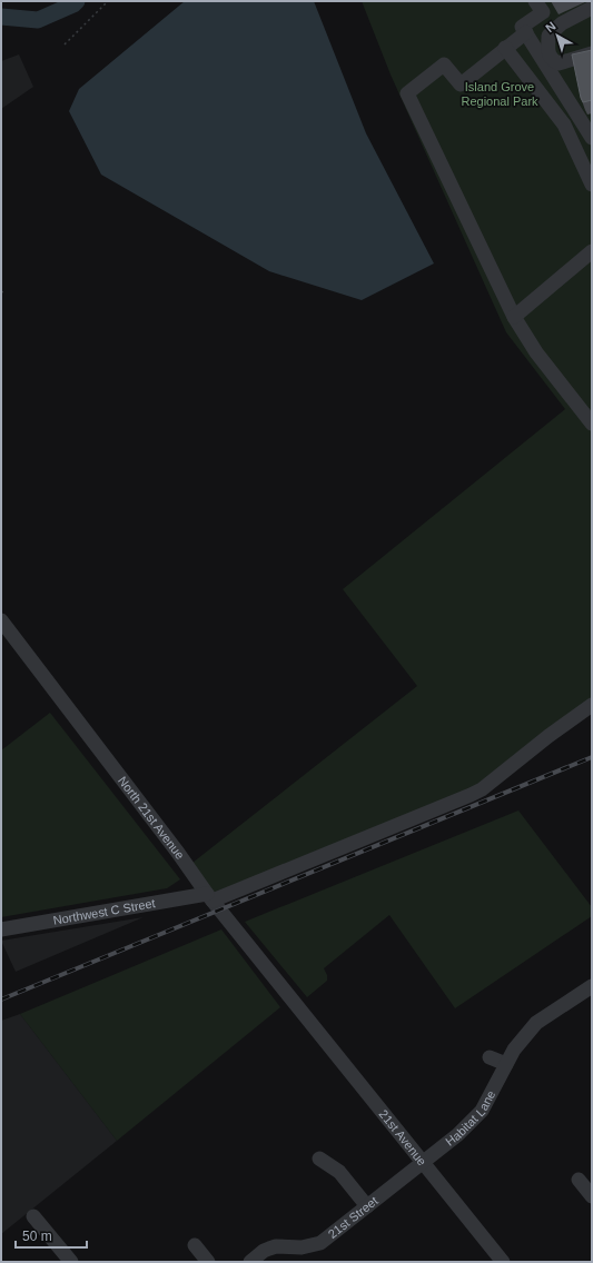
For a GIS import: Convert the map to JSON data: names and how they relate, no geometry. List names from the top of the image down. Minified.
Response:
{"streets":{"street":["North 21st Avenue","Northwest C Street","Habitat Lane","21st Avenue","21st Street"]},"crossings":[["North 21st Avenue","Northwest C Street"],["North 21st Avenue","21st Avenue"],["Habitat Lane","21st Avenue"],["Habitat Lane","21st Street"],["21st Avenue","21st Street"]],"parks":["Island Grove Regional Park"],"scale_bar":"50 m","north":"top left"}
